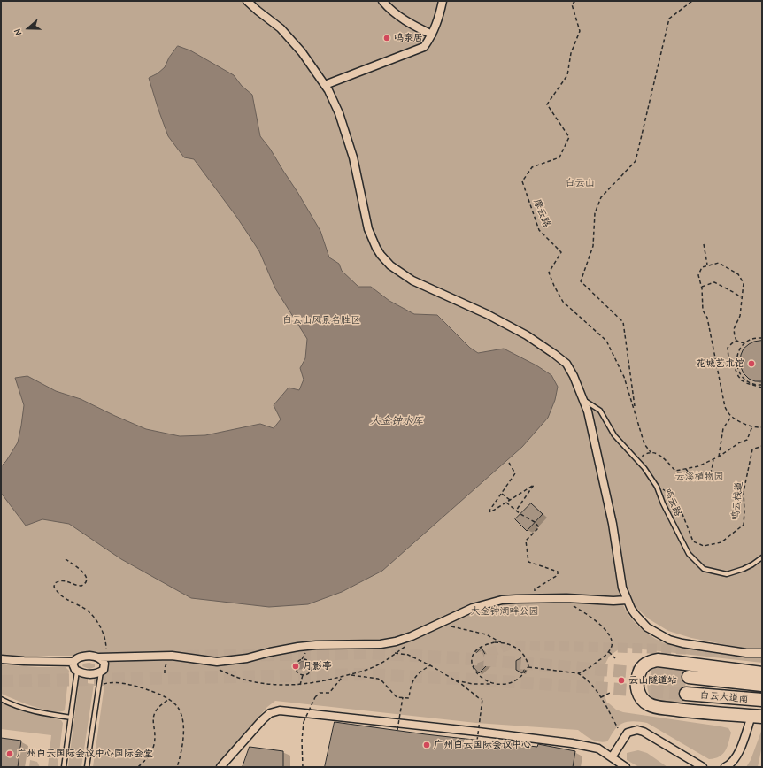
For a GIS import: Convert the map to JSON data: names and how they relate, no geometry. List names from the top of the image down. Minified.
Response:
{"streets":{"highway":["白云大道南"],"lane":["鸣云路"],"path":["摩云路","鸣云栈道"]},"crossings":[["鸣云栈道","鸣云路"]],"water":["大金钟水库"],"parks":["白云山","白云山风景名胜区","云溪植物园","大金钟湖畔公园"],"places":["鸣泉居","花城艺术馆","月影亭","云山隧道站","广州白云国际会议中心","广州白云国际会议中心国际会堂"],"north":"left"}
